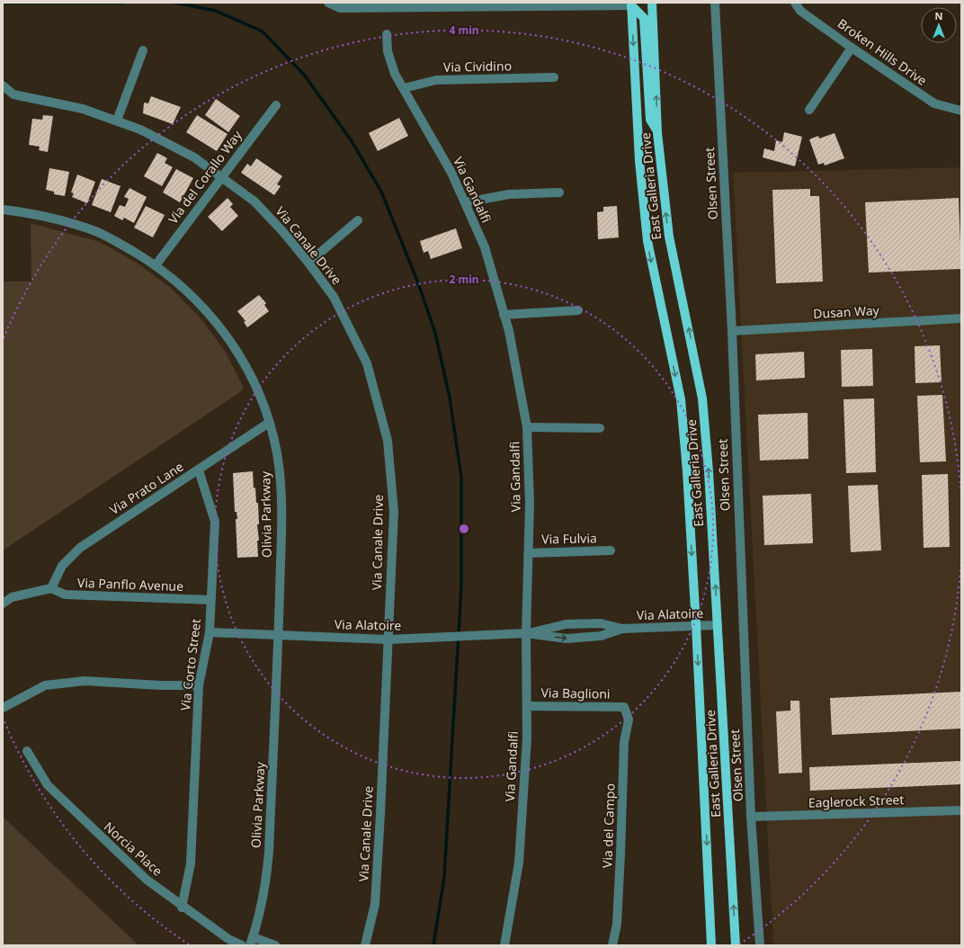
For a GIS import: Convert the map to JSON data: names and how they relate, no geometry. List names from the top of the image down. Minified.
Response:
{"streets":{"main road":["East Galleria Drive"],"street":["Broken Hills Drive","Via Cividino","Via del Corallo Way","Olsen Street","Via Gandalfi","Via Canale Drive","Dusan Way","Via Prato Lane","Olivia Parkway","Via Fulvia","Via Panflo Avenue","Via Alatoire","Via Corto Street","Via Baglioni","Eaglerock Street","Via del Campo","Norcia Place"]},"crossings":[["Via Cividino","Via Gandalfi"],["Via del Corallo Way","Via Canale Drive"],["Via del Corallo Way","Olivia Parkway"],["Olsen Street","Dusan Way"],["Olsen Street","Eaglerock Street"],["East Galleria Drive","Via Alatoire"],["Via Gandalfi","Via Fulvia"],["Via Gandalfi","Via Alatoire"],["Via Gandalfi","Via Baglioni"],["Via Canale Drive","Via Alatoire"],["Via Prato Lane","Olivia Parkway"],["Via Prato Lane","Via Panflo Avenue"],["Via Prato Lane","Via Corto Street"],["Olivia Parkway","Via Alatoire"],["Via Panflo Avenue","Via Corto Street"],["Via Alatoire","Via Corto Street"],["Via Corto Street","Norcia Place"],["Via Baglioni","Via del Campo"]],"north":"top","rings":["4 min","2 min"]}
